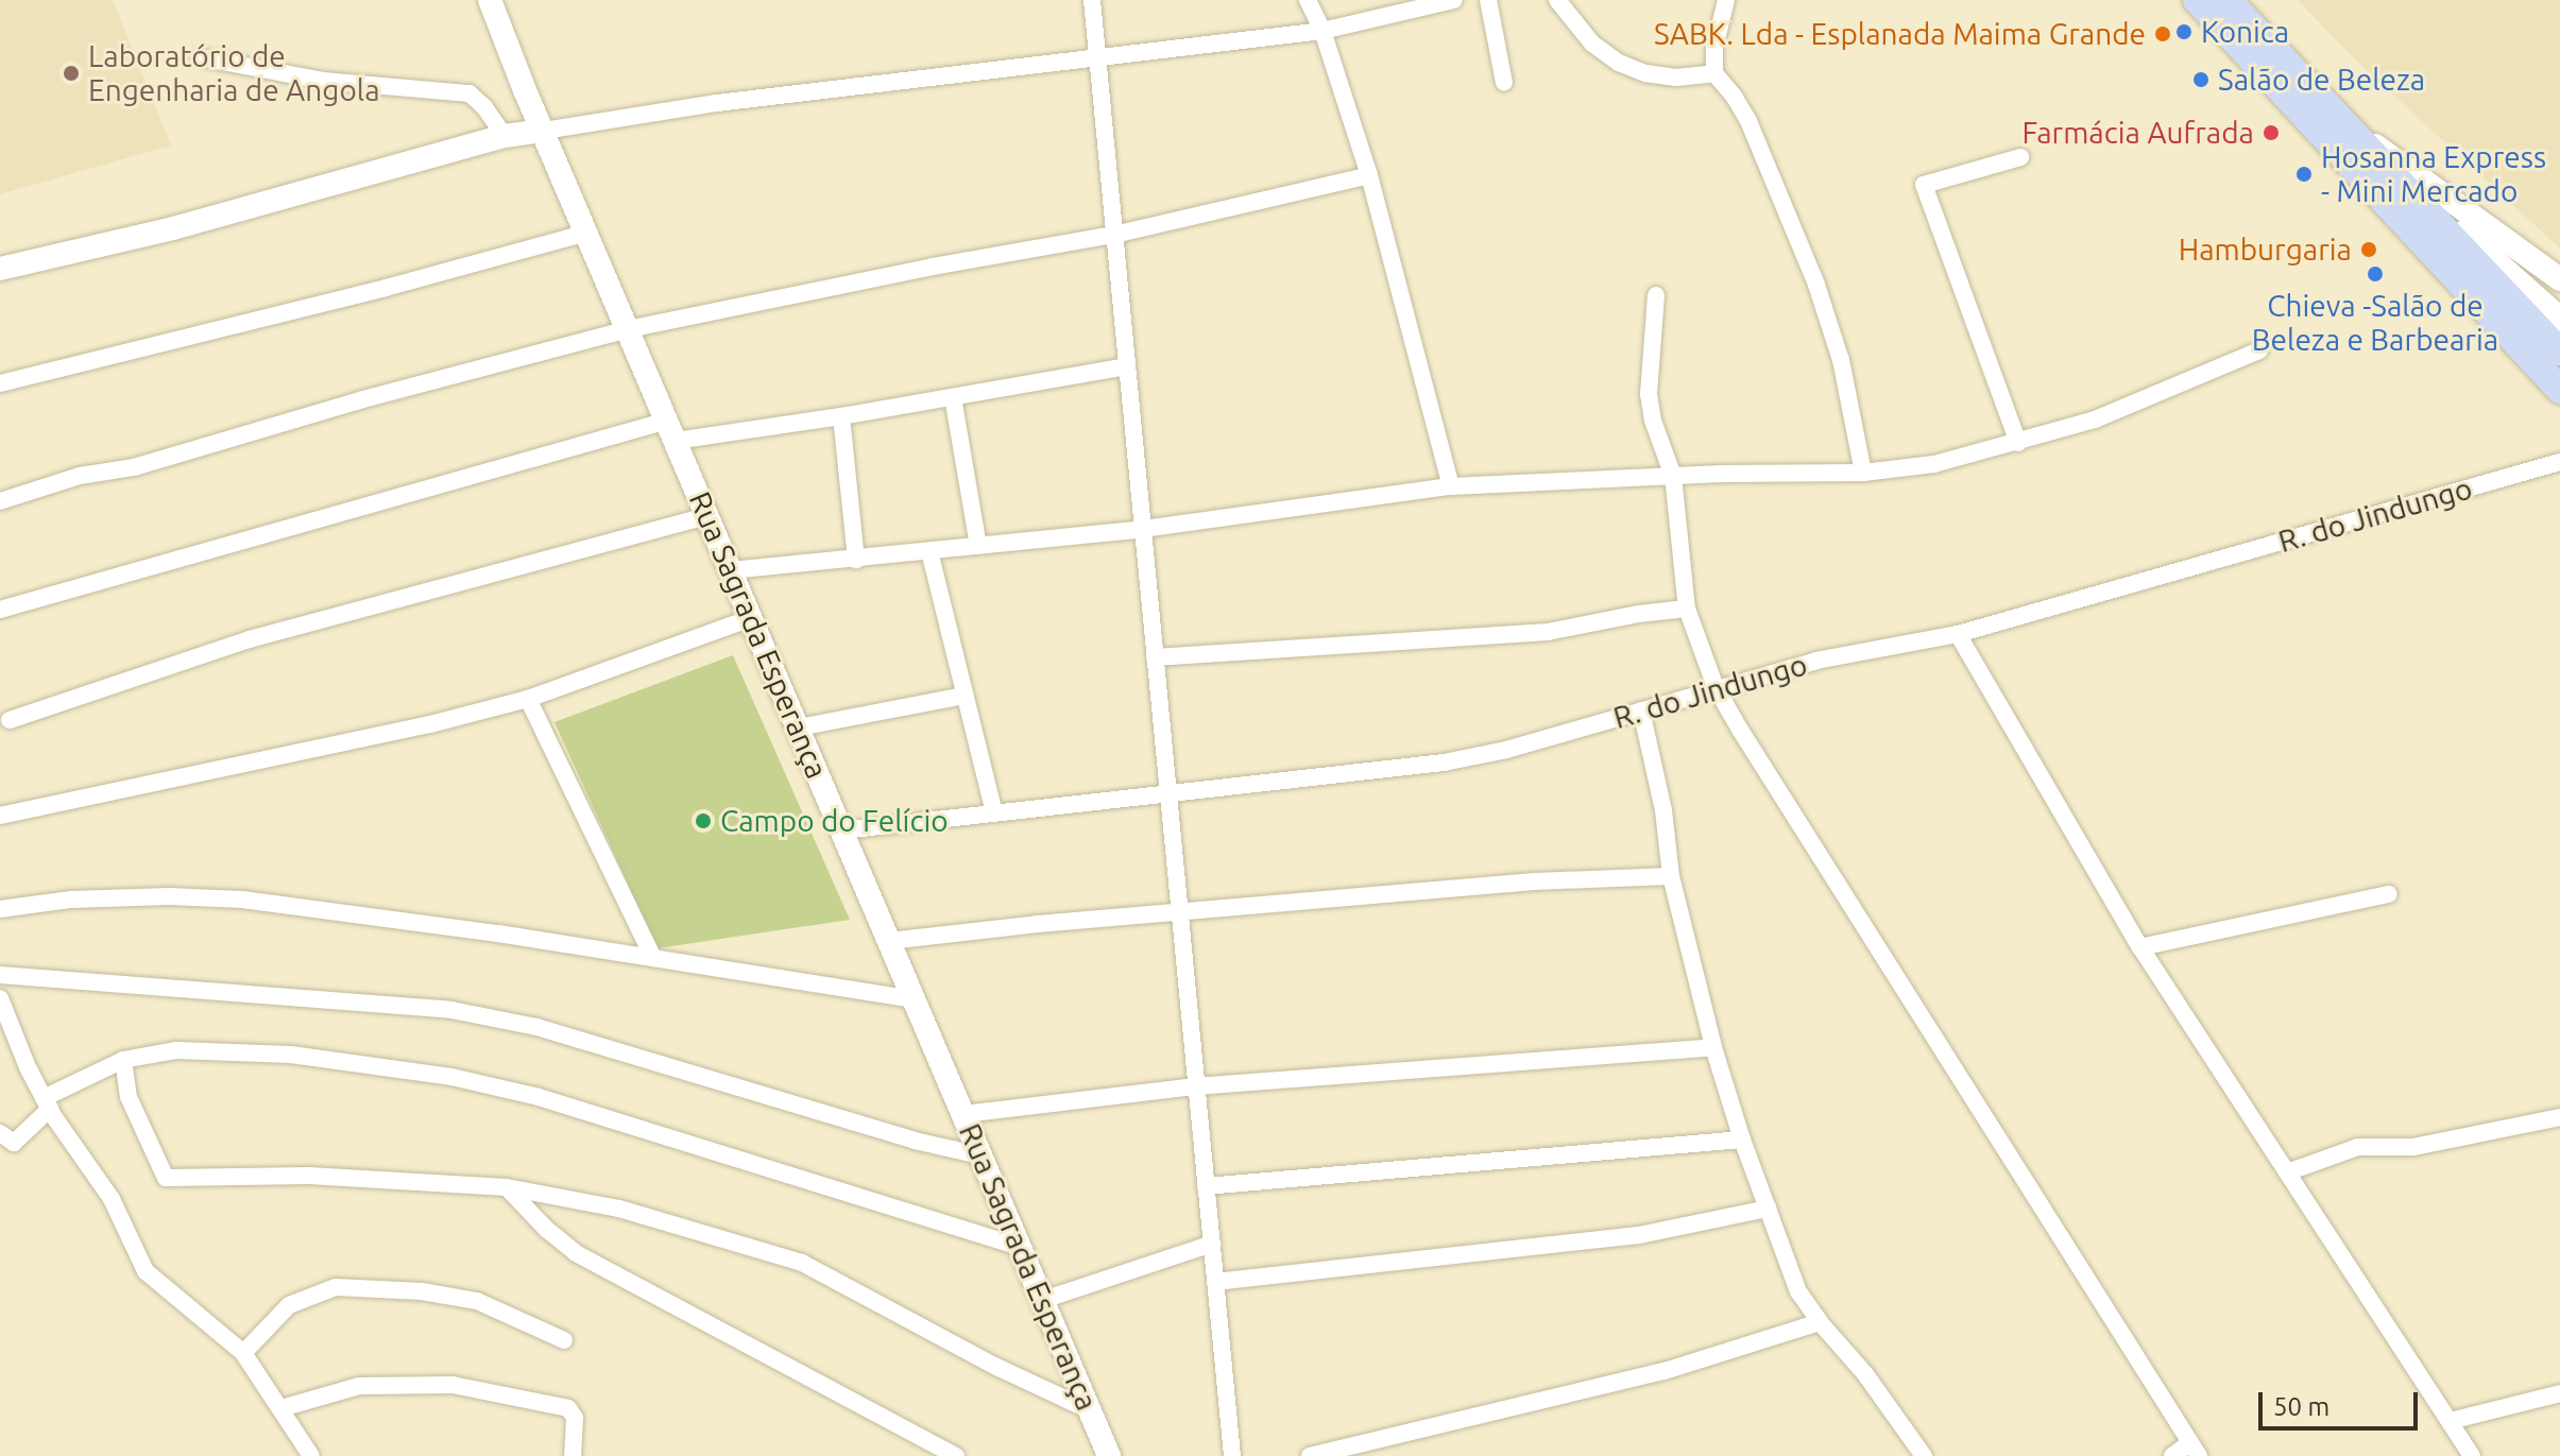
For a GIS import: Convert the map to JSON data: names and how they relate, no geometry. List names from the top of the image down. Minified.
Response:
{"streets":{"street":["R. do Jindungo","Rua Sagrada Esperança"]},"crossings":[["R. do Jindungo","Rua Sagrada Esperança"]],"places":["Konica","SABK. Lda - Esplanada Maima Grande","Laboratório de Engenharia de Angola","Salão de Beleza","Farmácia Aufrada","Hosanna Express - Mini Mercado","Hamburgaria","Chieva -Salão de Beleza e Barbearia","Campo do Felício"],"scale_bar":"50 m"}
